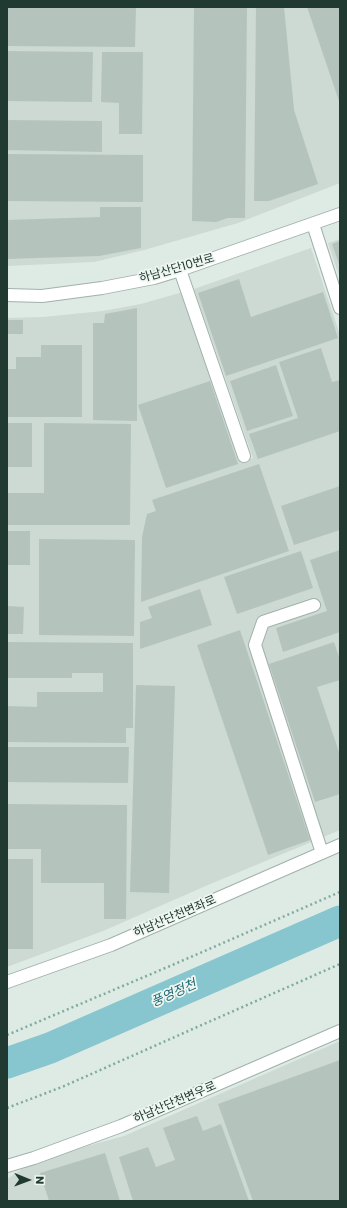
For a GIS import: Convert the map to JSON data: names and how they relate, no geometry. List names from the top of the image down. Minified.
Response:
{"streets":{"street":["하남산단10번로","하남산단천변좌로","하남산단천변우로"]},"water":["풍영정천"],"north":"right"}
